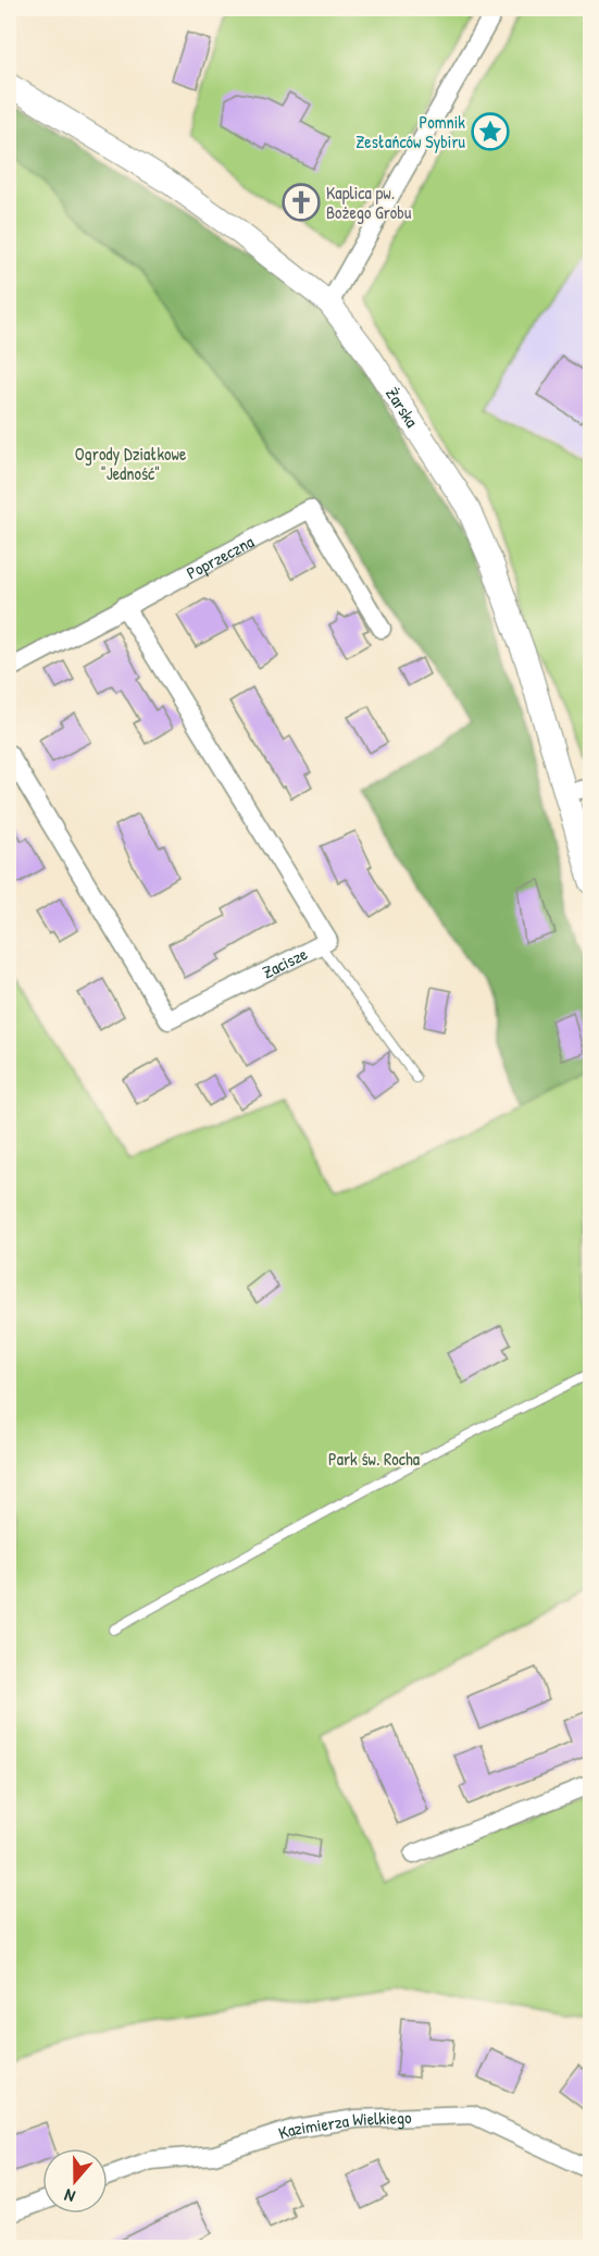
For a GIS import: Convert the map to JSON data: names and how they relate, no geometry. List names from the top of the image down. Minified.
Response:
{"streets":{"street":["Żarska","Poprzeczna","Zacisze","Kazimierza Wielkiego"]},"crossings":[["Poprzeczna","Zacisze"]],"parks":["Ogrody Działkowe \"Jedność\"","Park św. Rocha"],"places":{"place":["Pomnik Zesłańców Sybiru"],"church":["Kaplica pw. Bożego Grobu"]},"north":"bottom"}
